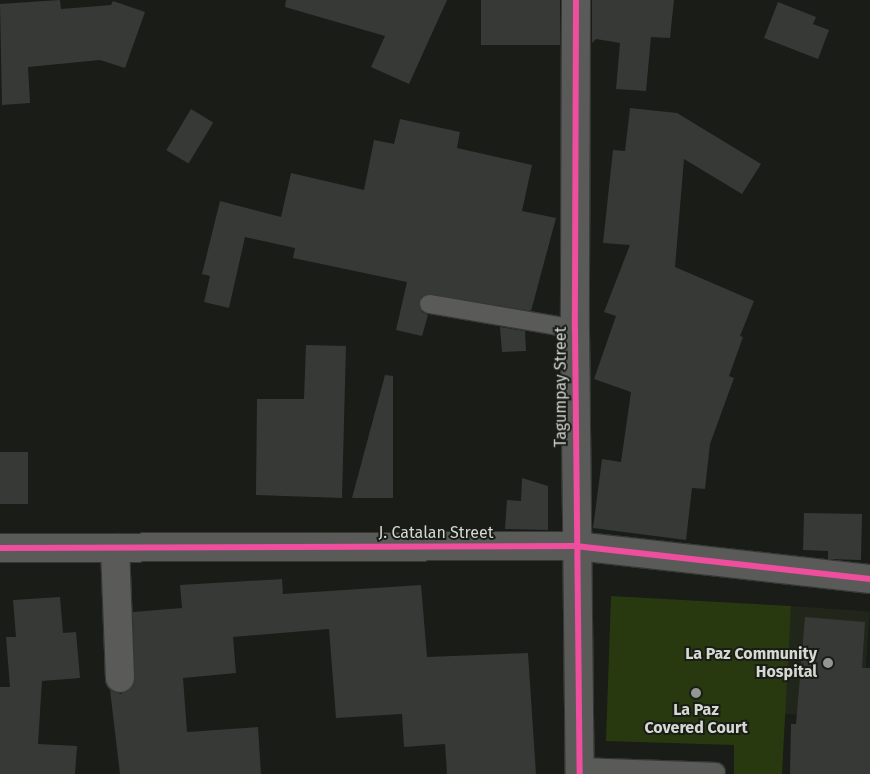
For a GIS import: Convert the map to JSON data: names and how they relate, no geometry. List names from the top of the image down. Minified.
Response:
{"streets":{"street":["Tagumpay Street","J. Catalan Street"]},"crossings":[["Tagumpay Street","J. Catalan Street"]],"places":["La Paz Community Hospital","La Paz Covered Court"]}
